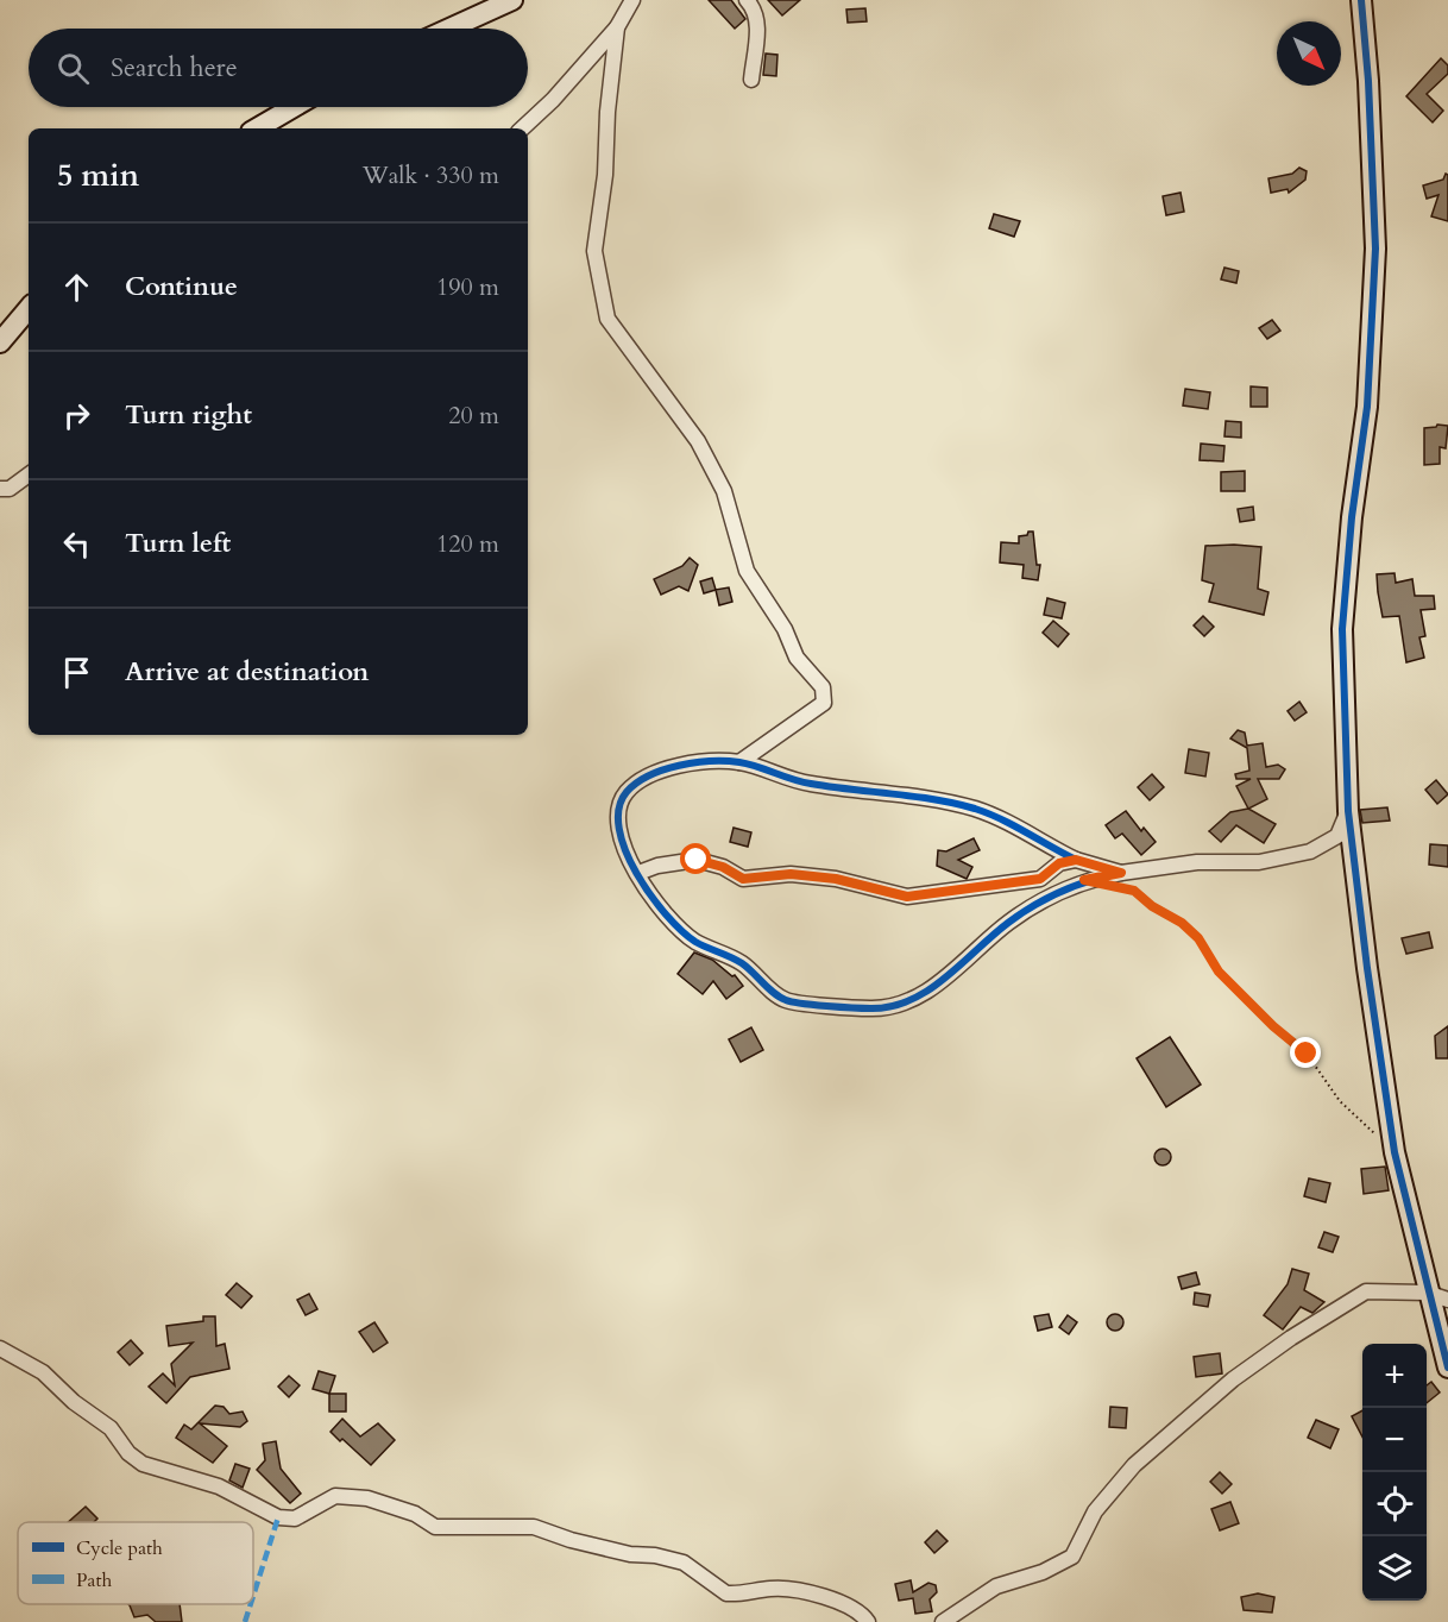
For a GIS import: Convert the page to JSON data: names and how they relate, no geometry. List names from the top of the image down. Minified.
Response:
{"legend":["Cycle path","Path"],"north":"bottom right","page":{"search":"Search here","heading":["5 min","Walk · 330 m"],"list":[["Continue","190 m"],["Turn right","20 m"],["Turn left","120 m"],"Arrive at destination"],"map_buttons":["+","−"]}}
